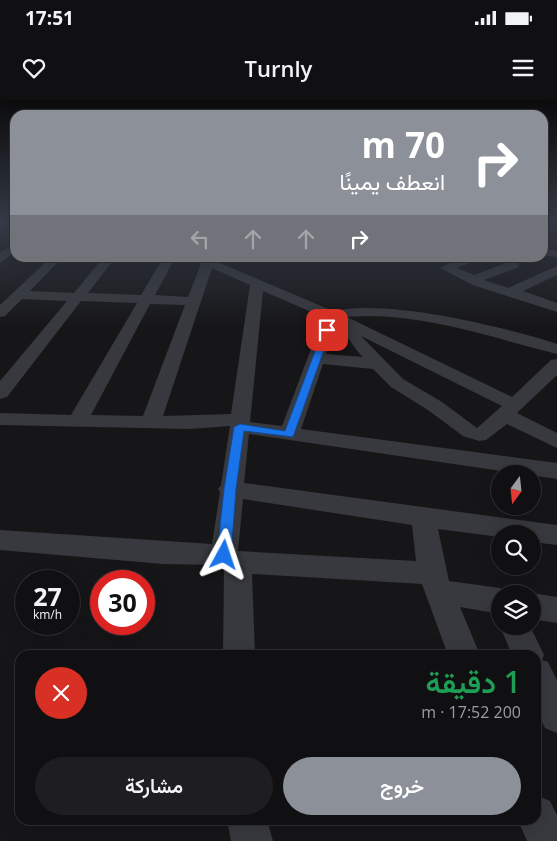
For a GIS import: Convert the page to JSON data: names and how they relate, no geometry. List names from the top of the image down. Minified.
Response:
{"north":"bottom","page":{"status":"17:51","header":"Turnly","turn":["70 m","انعطف يمينًا"],"speed":"27 km/h","limit":"30","heading":["1 دقيقة","200 m · 17:52"],"buttons":["خروج","مشاركة"]}}
